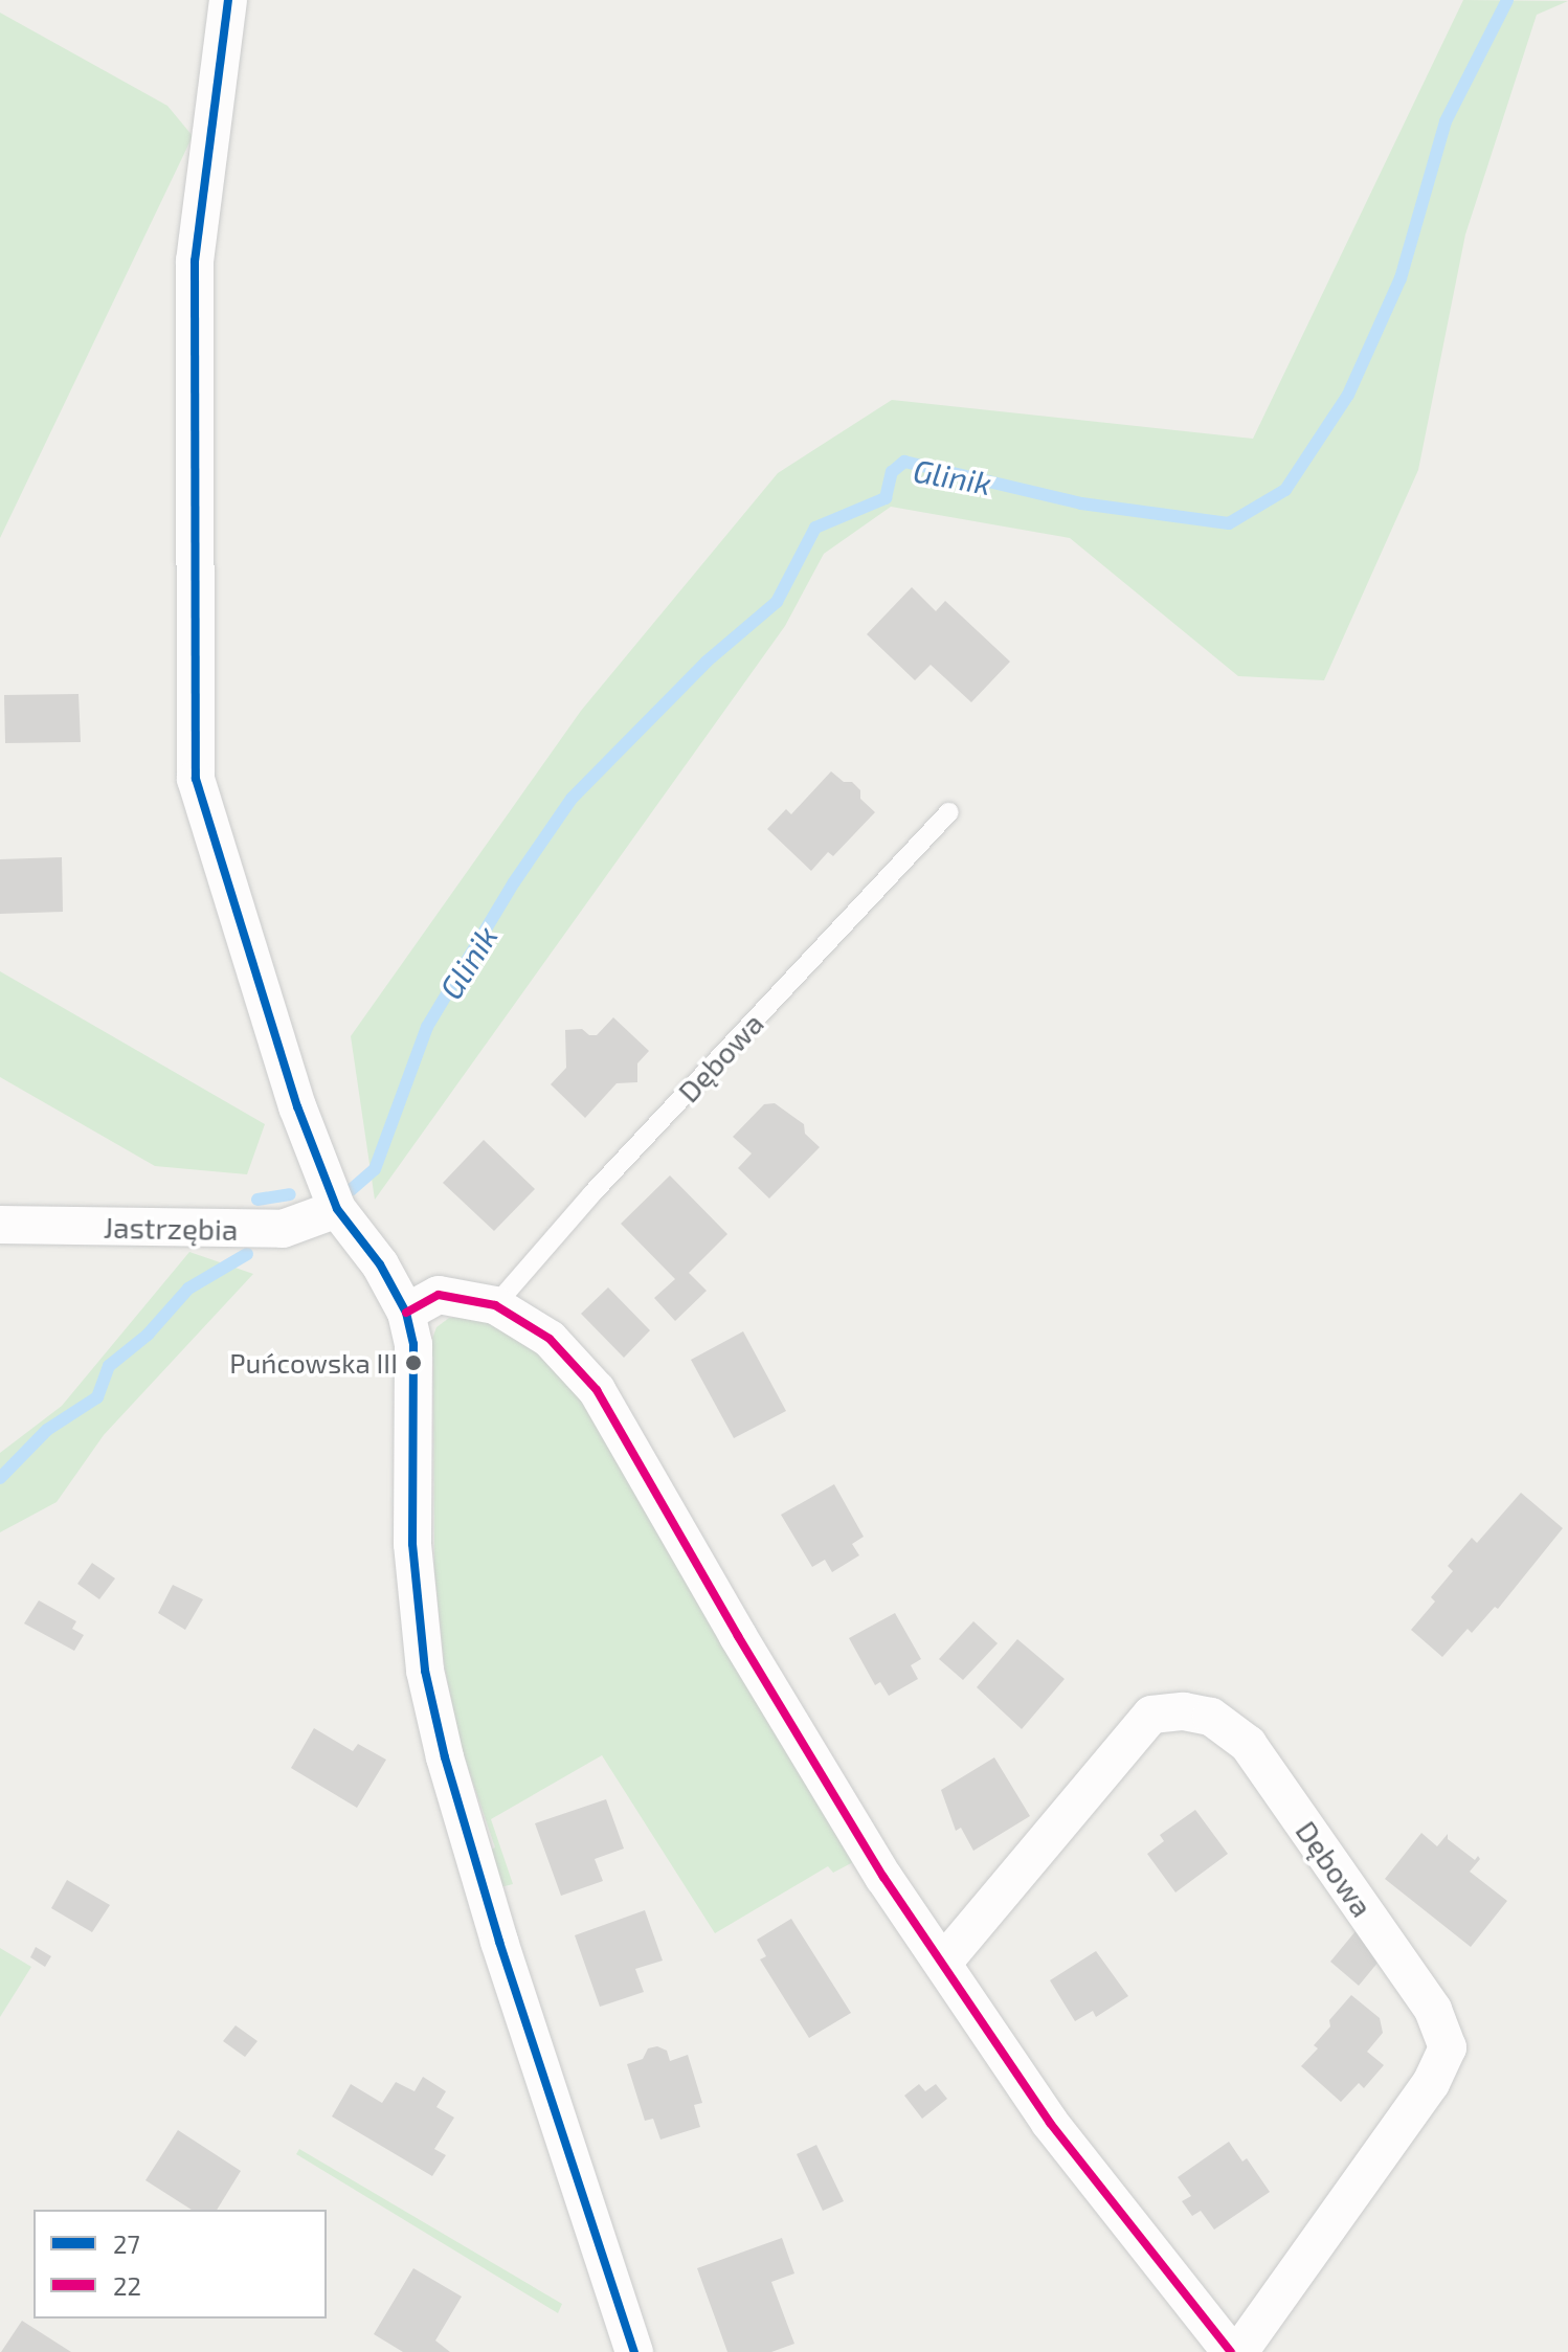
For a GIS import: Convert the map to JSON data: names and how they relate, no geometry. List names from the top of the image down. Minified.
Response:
{"streets":{"street":["Dębowa","Jastrzębia"]},"water":["Glinik"],"places":["Puńcowska III"],"lines":["transit line 27","transit line 22"],"legend":["27","22"]}
